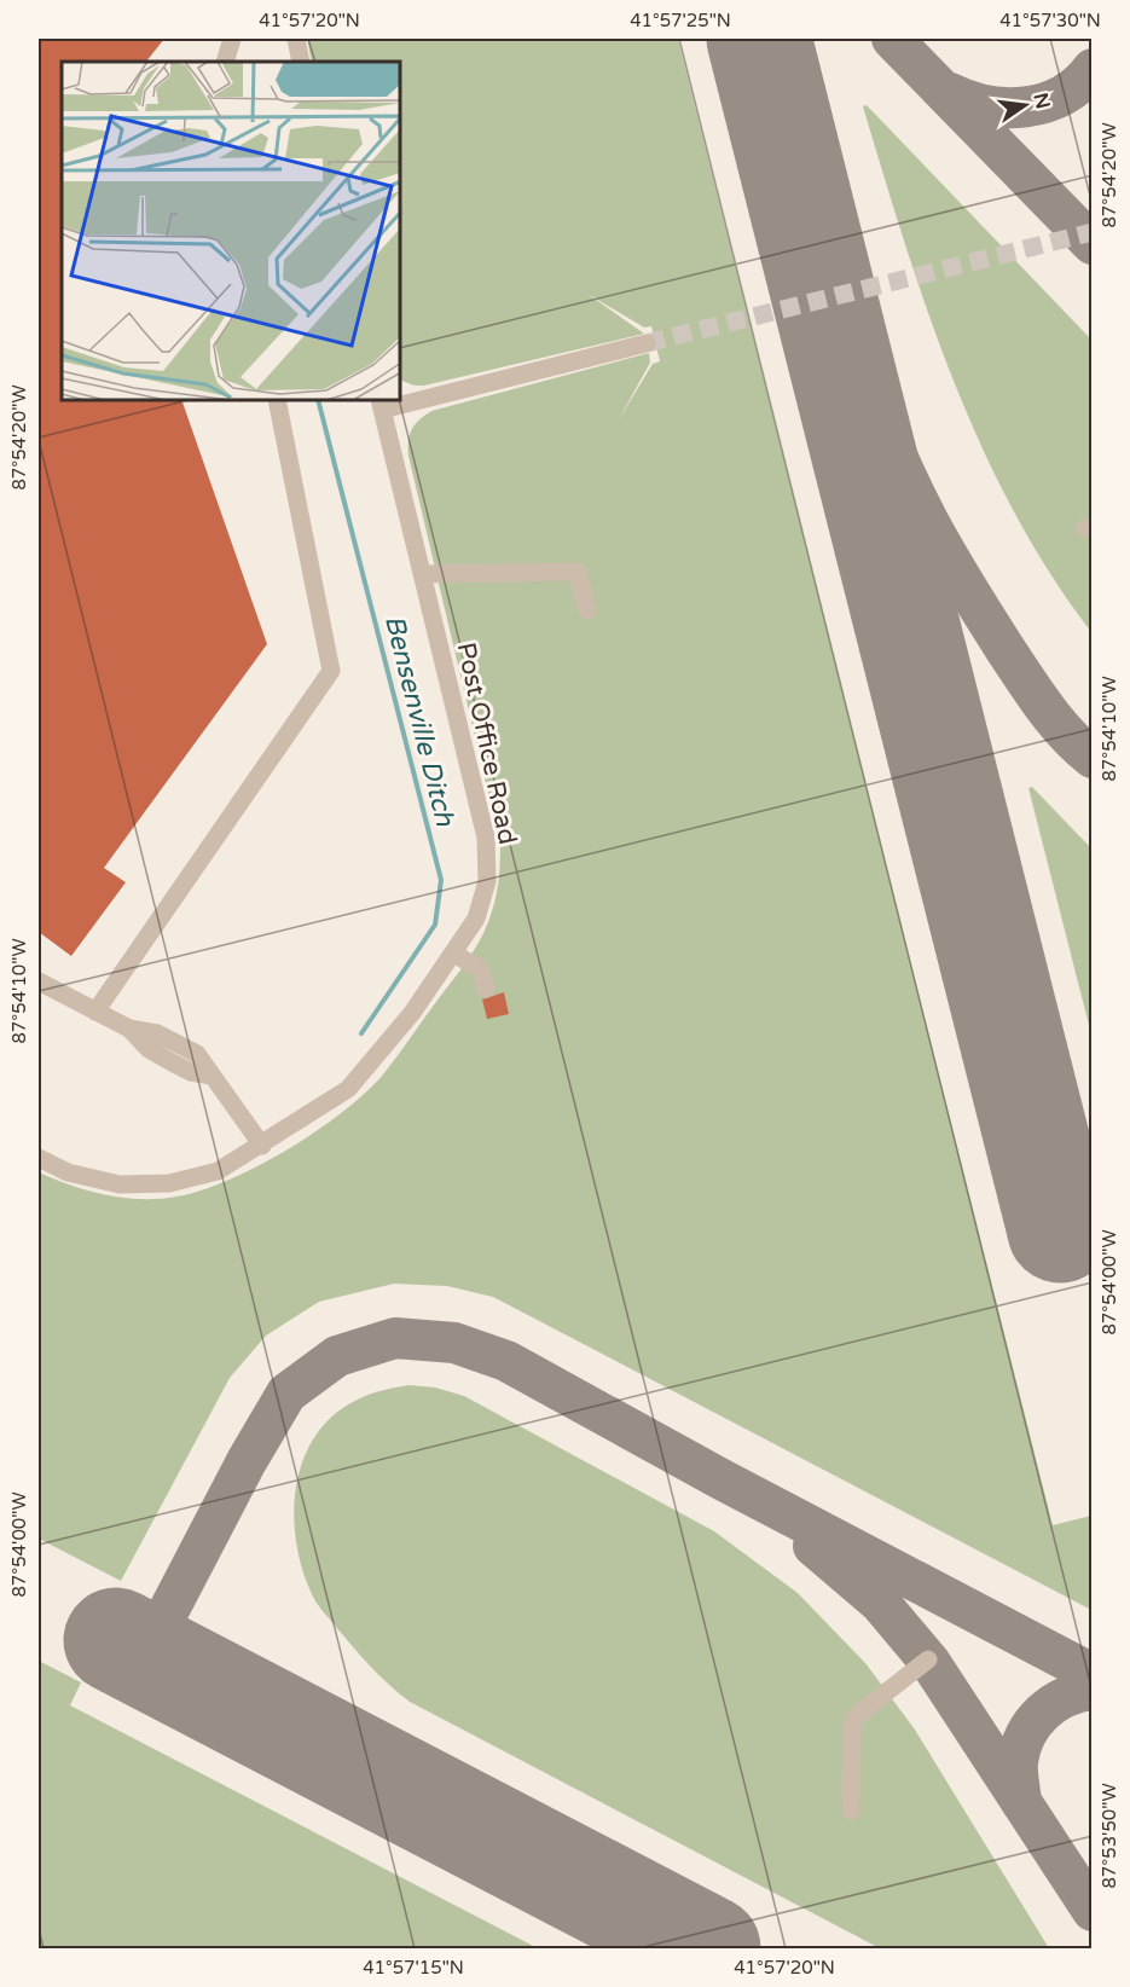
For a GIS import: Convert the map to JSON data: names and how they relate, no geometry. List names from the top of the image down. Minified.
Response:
{"streets":{"lane":["Post Office Road"]},"water":["Bensenville Ditch"],"north":"right","coordinates":["41°57'20\"N","41°57'25\"N","41°57'30\"N","87°54'20\"W","87°54'10\"W","87°54'00\"W","87°53'50\"W","41°57'15\"N"]}
